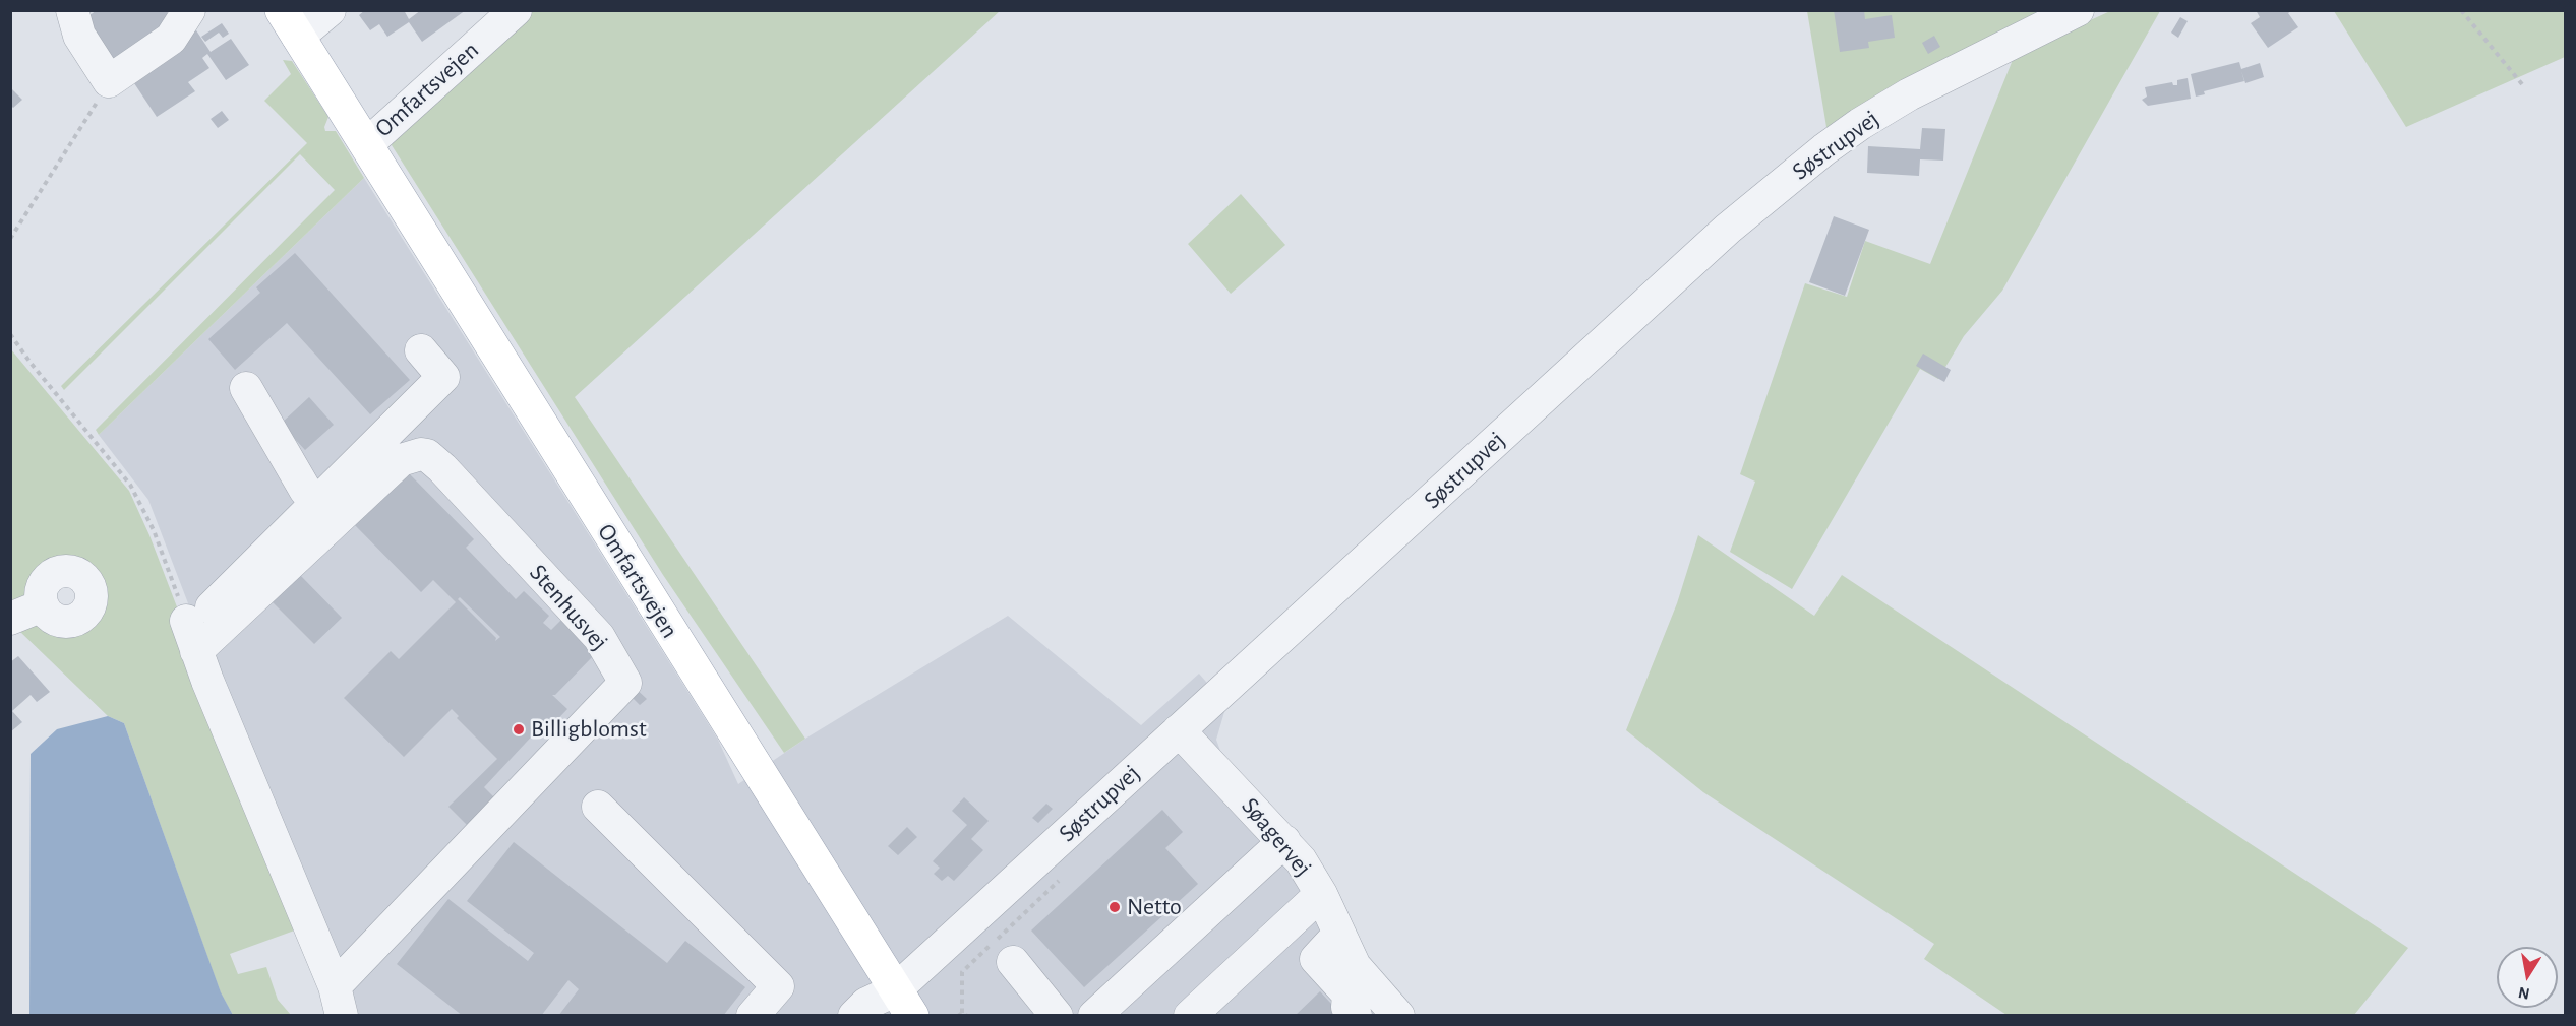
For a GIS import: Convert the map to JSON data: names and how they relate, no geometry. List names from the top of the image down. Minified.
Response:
{"streets":{"main road":["Omfartsvejen"],"street":["Søstrupvej","Stenhusvej","Søagervej"]},"crossings":[["Omfartsvejen","Søstrupvej"],["Søstrupvej","Søagervej"]],"places":["Billigblomst","Netto"],"north":"bottom"}
